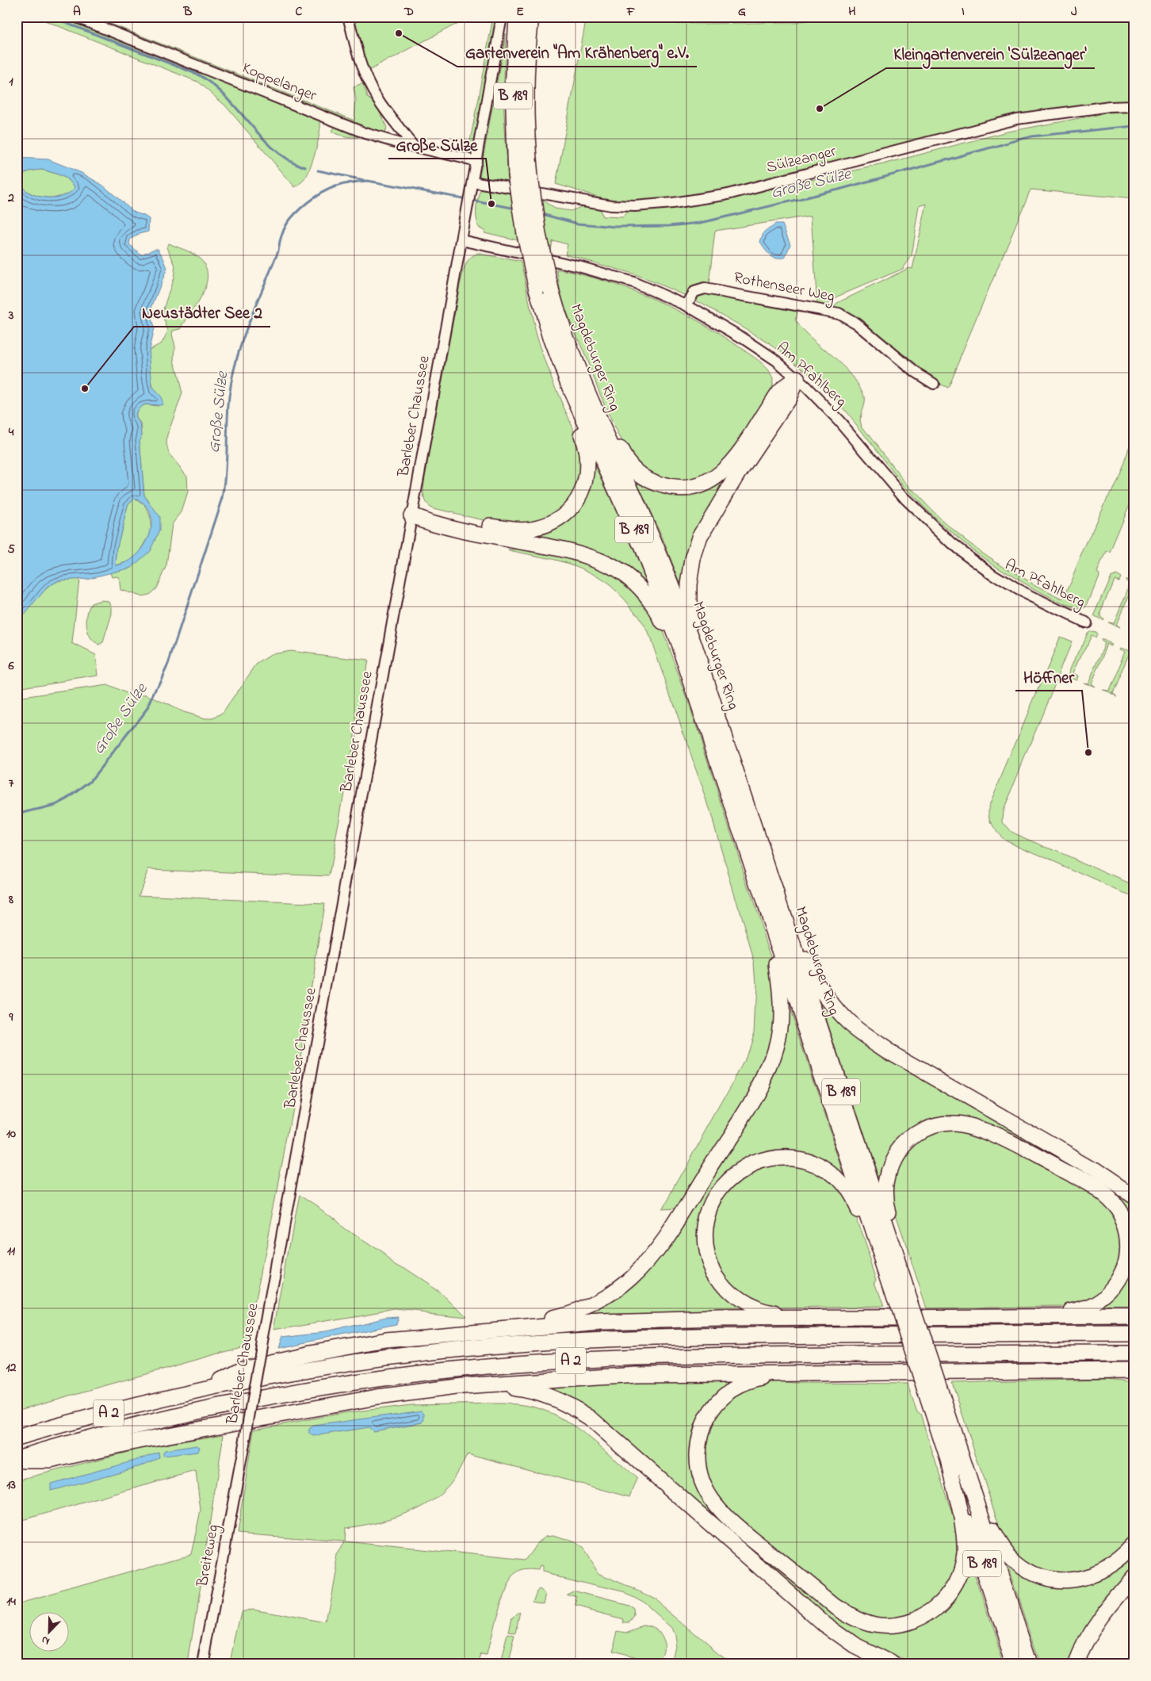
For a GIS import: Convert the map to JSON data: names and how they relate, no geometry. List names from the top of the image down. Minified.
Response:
{"streets":{"highway":["B 189","Magdeburger Ring","A 2"],"street":["Koppelanger","Sülzeanger","Rothenseer Weg","Am Pfahlberg","Barleber Chaussee","Breiteweg"]},"crossings":[["Koppelanger","Barleber Chaussee"],["B 189","Magdeburger Ring"],["Sülzeanger","Barleber Chaussee"],["Rothenseer Weg","Am Pfahlberg"],["Am Pfahlberg","Barleber Chaussee"],["Barleber Chaussee","Breiteweg"]],"water":["Große Sülze"],"places":["Gartenverein \"Am Krähenberg\" e.V.","Kleingartenverein 'Sülzeanger'","Große Sülze","Neustädter See 2","Höffner"],"north":"bottom left","grid":{"columns":["A","B","C","D","E","F","G","H","I","J"],"rows":["1","2","3","4","5","6","7","8","9","10","11","12","13","14"]}}
